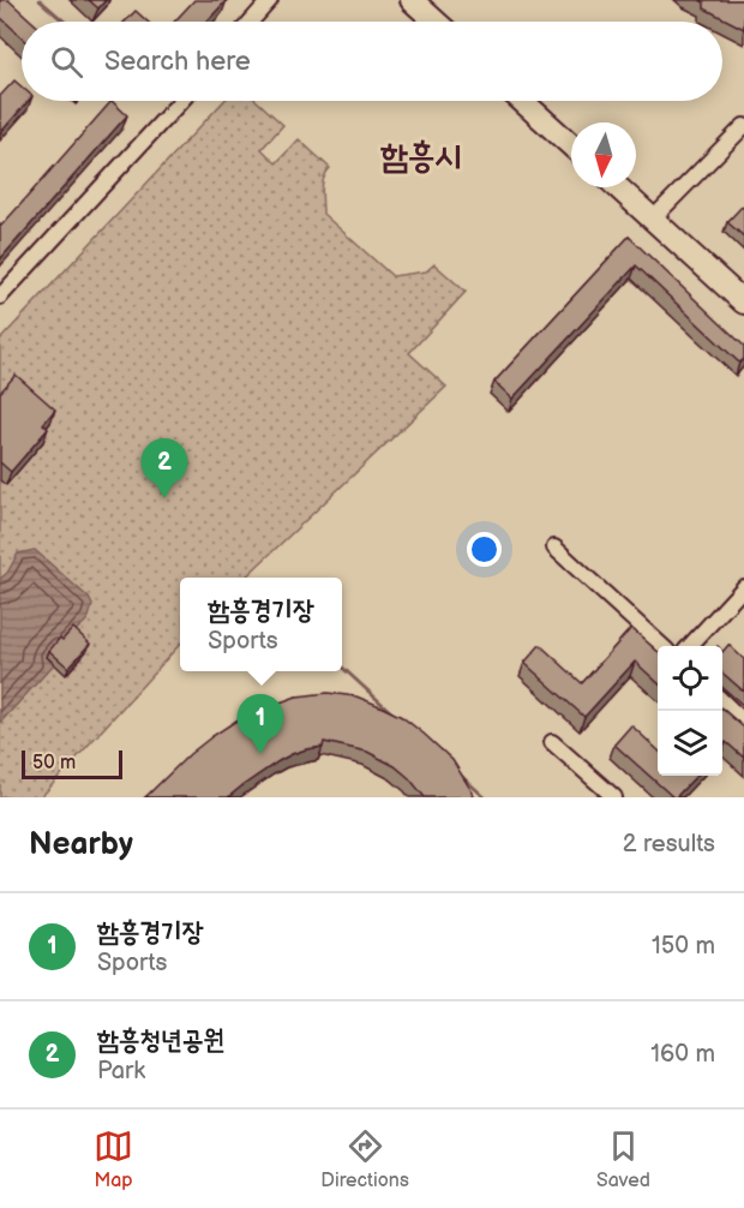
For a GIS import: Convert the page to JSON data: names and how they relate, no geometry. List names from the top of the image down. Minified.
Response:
{"districts":["함흥시"],"scale_bar":"50 m","north":"bottom","page":{"search":"Search here","pins":["2","1"],"popup":["함흥경기장","Sports"],"scale":"50 m","heading":["Nearby","2 results"],"list":[{"mark":"1","name":"함흥경기장","note":"Sports","value":"150 m"},{"mark":"2","name":"함흥청년공원","note":"Park","value":"160 m"}],"nav":["Map","Directions","Saved"]}}
